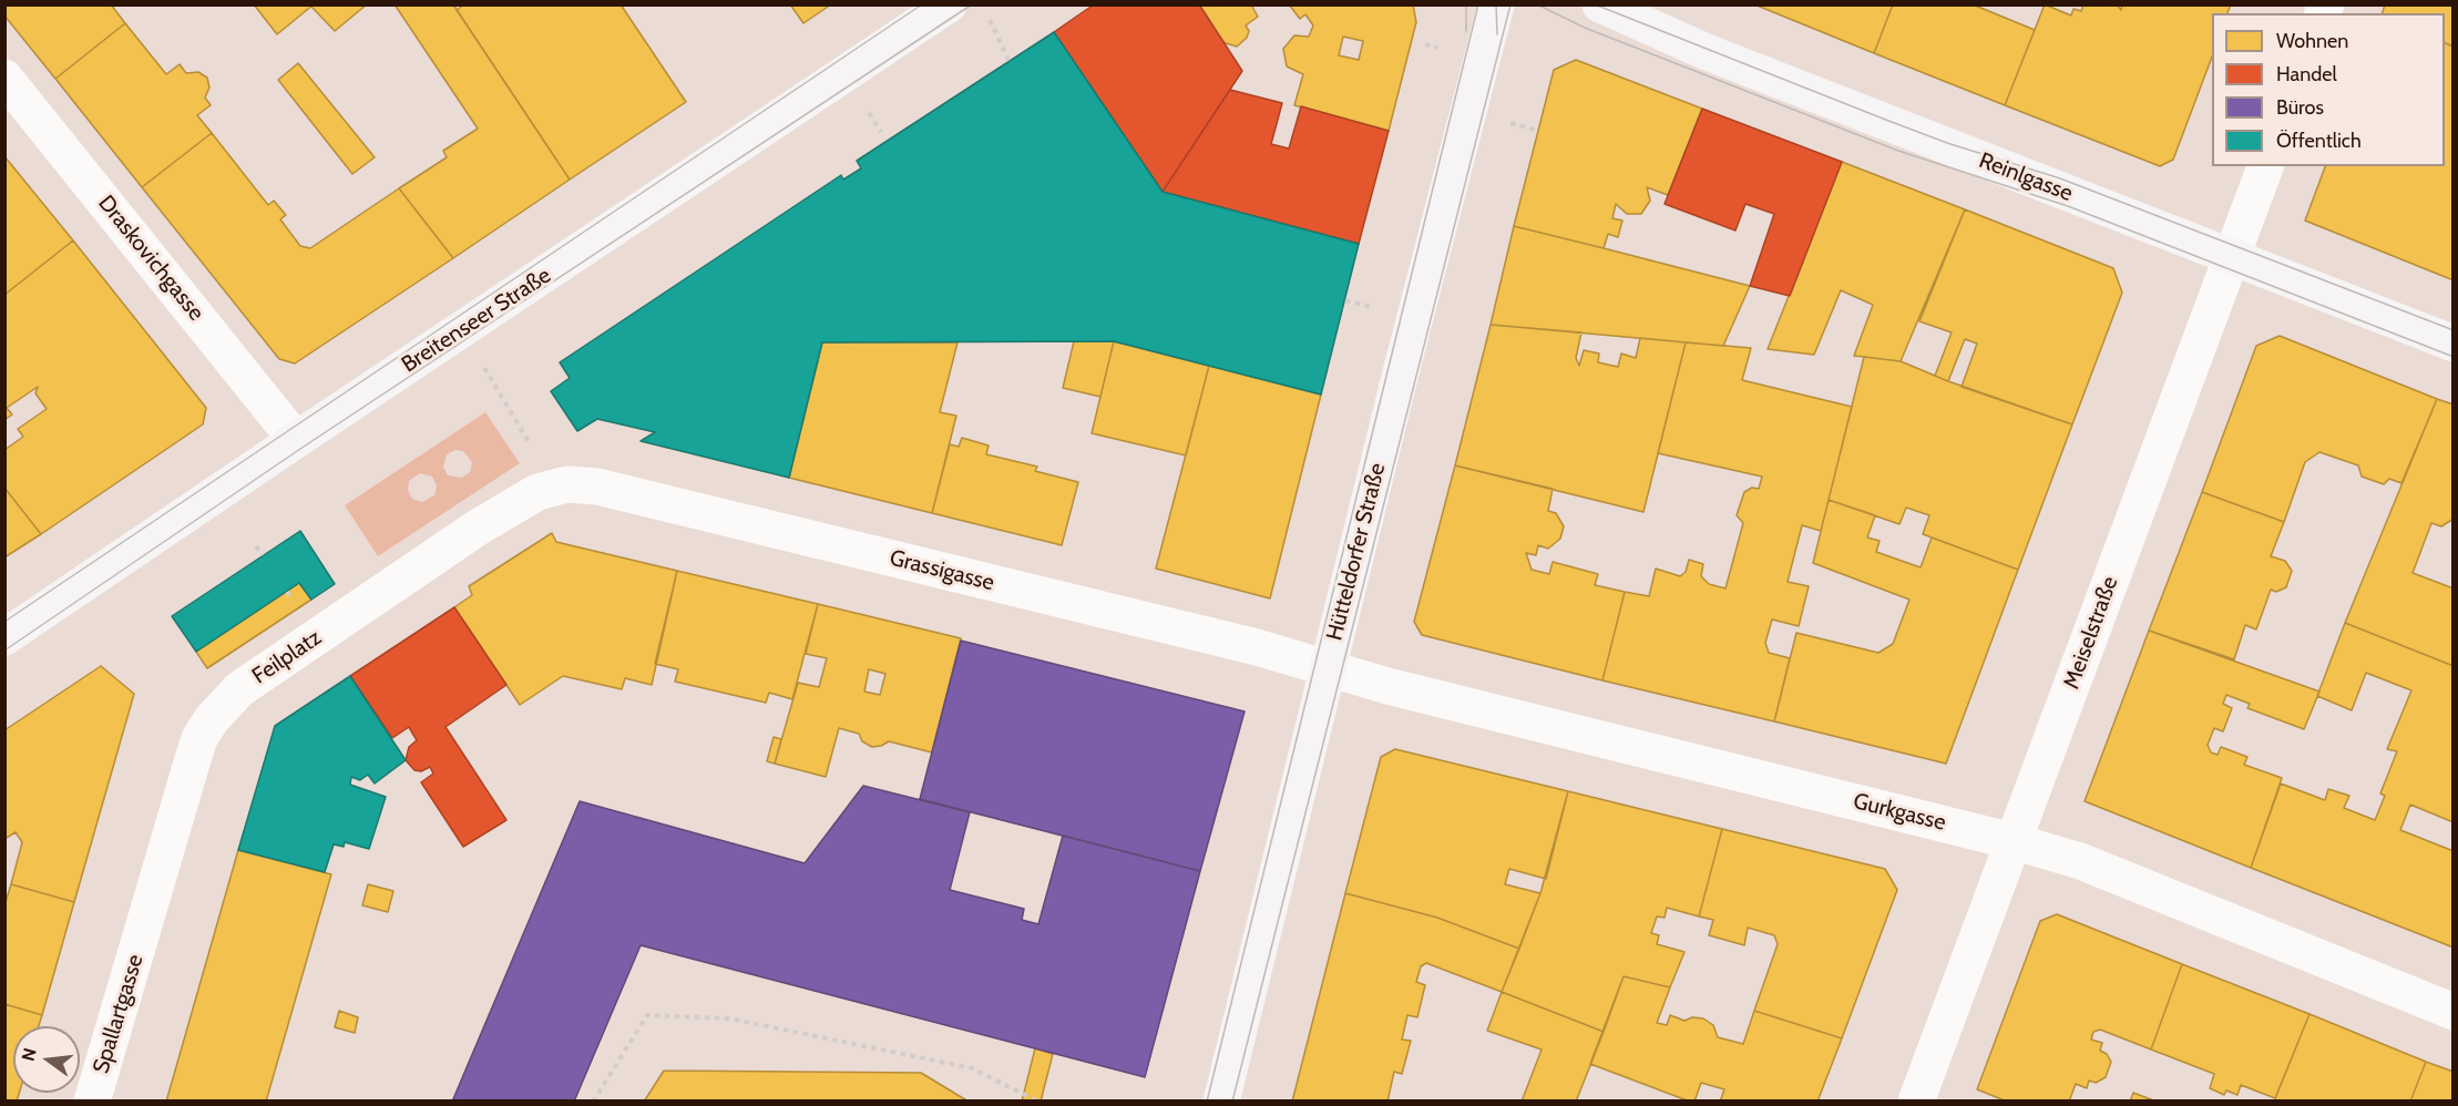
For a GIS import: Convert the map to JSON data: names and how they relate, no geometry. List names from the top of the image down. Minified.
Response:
{"streets":{"street":["Reinlgasse","Draskovichgasse","Breitenseer Straße","Hütteldorfer Straße","Grassigasse","Meiselstraße","Feilplatz","Gurkgasse","Spallartgasse"]},"crossings":[["Reinlgasse","Meiselstraße"],["Draskovichgasse","Breitenseer Straße"],["Hütteldorfer Straße","Grassigasse"],["Hütteldorfer Straße","Gurkgasse"],["Grassigasse","Feilplatz"],["Grassigasse","Gurkgasse"],["Meiselstraße","Gurkgasse"],["Feilplatz","Spallartgasse"]],"legend":["Wohnen","Handel","Büros","Öffentlich"],"north":"left"}
